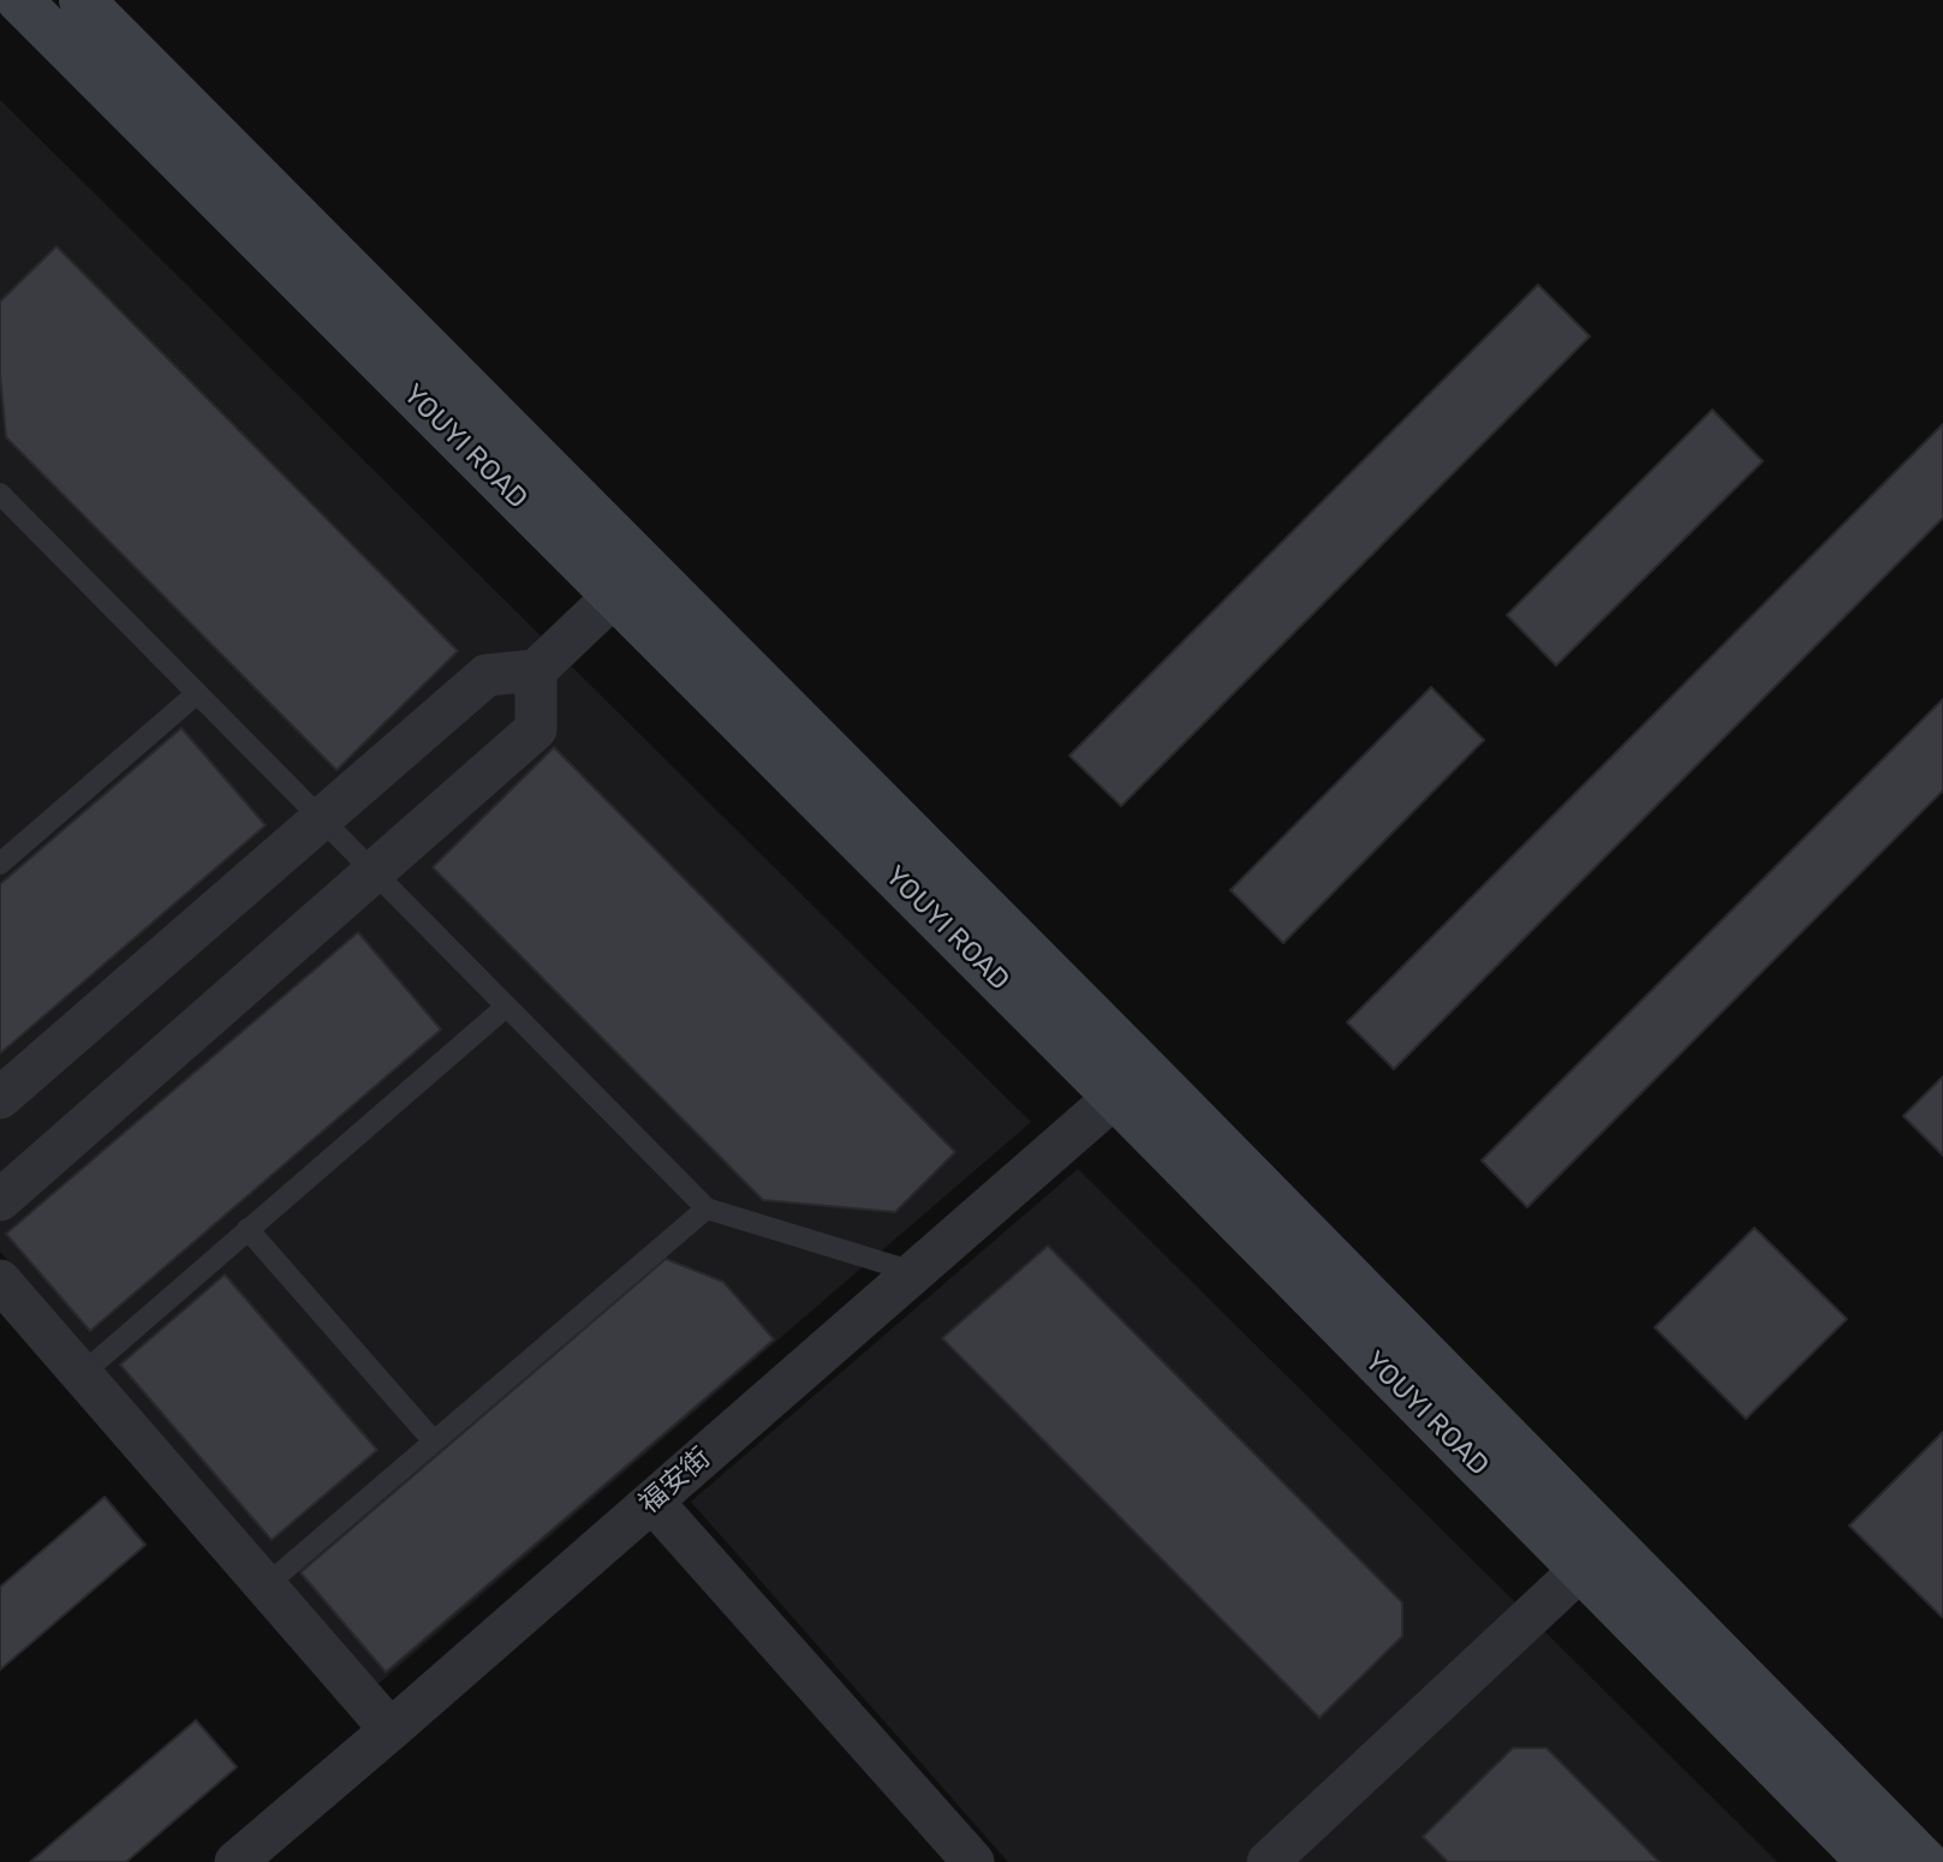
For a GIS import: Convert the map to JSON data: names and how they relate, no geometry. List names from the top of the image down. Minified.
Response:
{"streets":{"main road":["YOUYI ROAD"],"street":["福安街"]},"crossings":[["YOUYI ROAD","福安街"]]}
